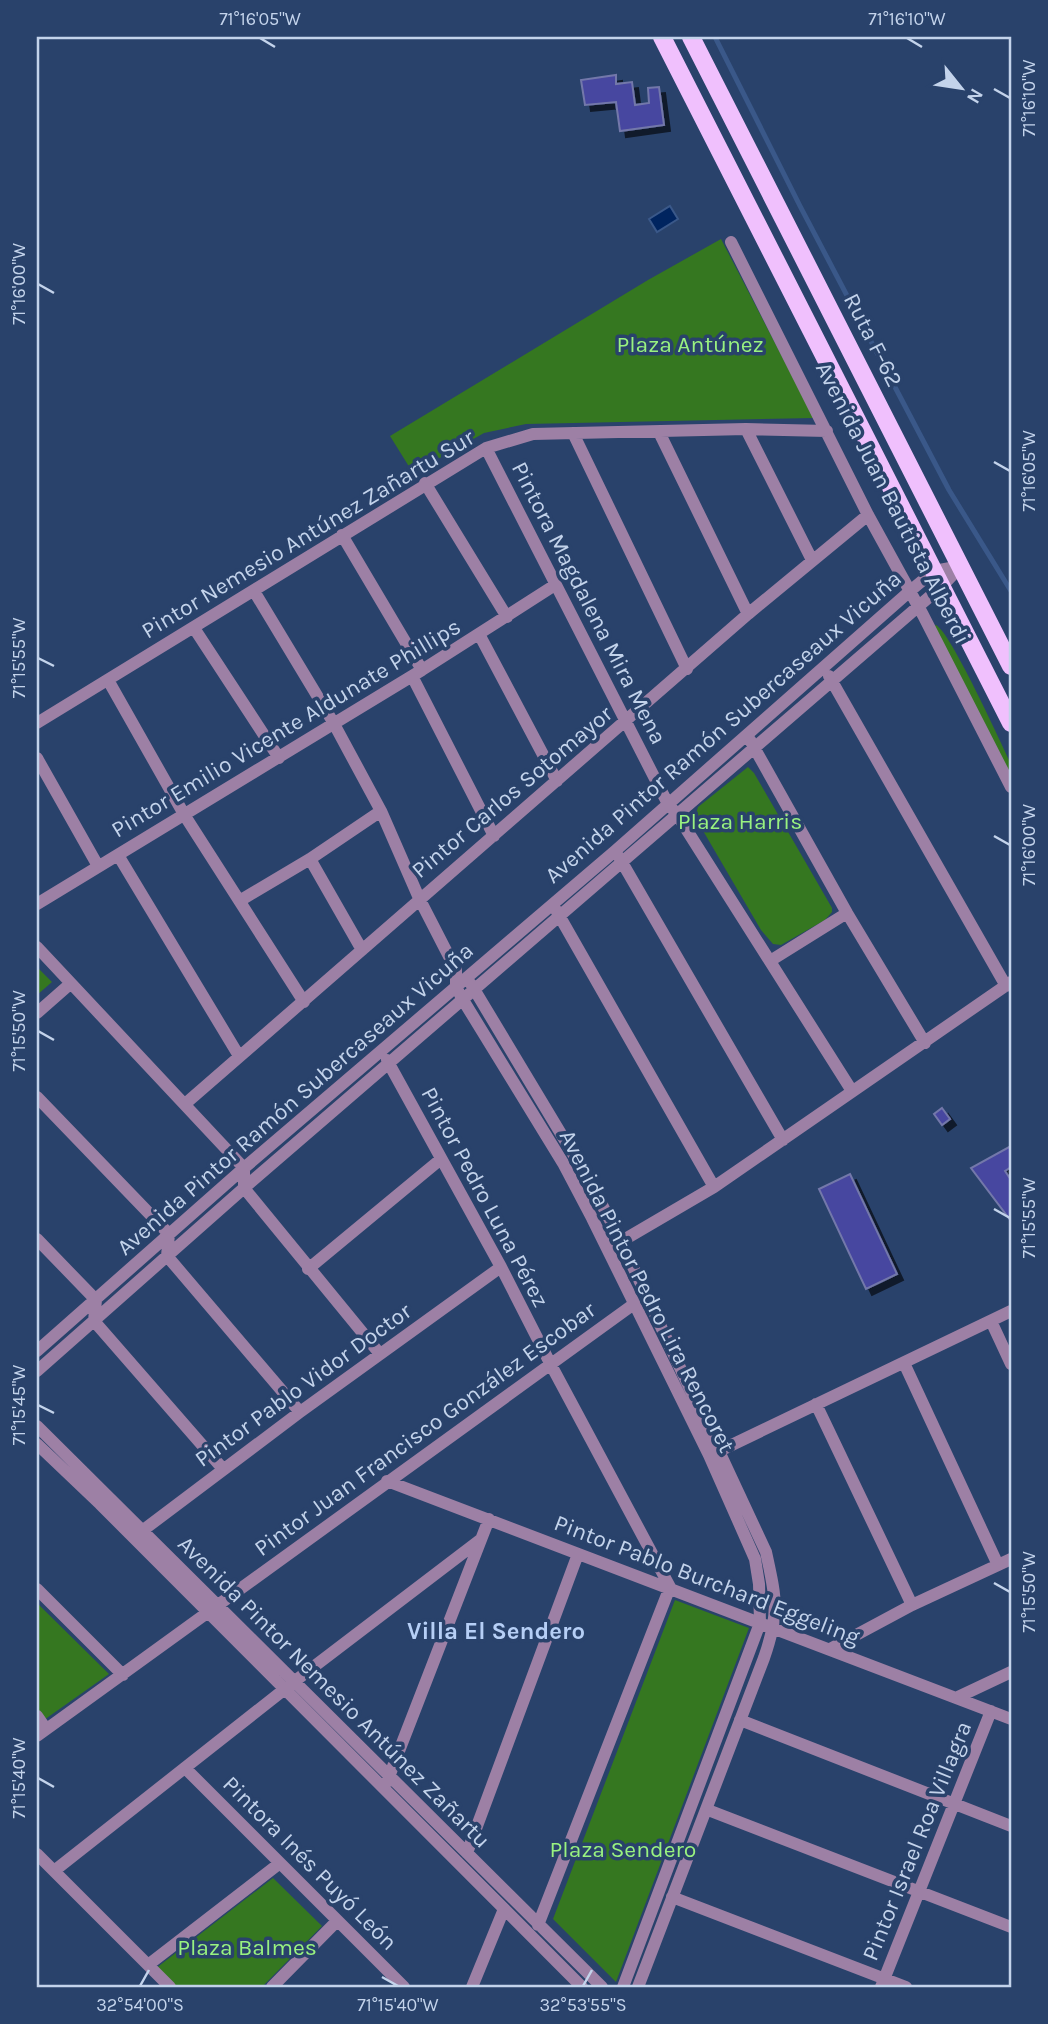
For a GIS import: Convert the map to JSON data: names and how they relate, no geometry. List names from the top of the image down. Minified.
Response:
{"streets":{"main road":["Ruta F-62","Avenida Juan Bautista Alberdi"],"street":["Pintor Nemesio Antúnez Zañartu Sur","Pintora Magdalena Mira Mena","Avenida Pintor Ramón Subercaseaux Vicuña","Pintor Emilio Vicente Aldunate Phillips","Pintor Carlos Sotomayor","Pintor Pedro Luna Pérez","Avenida Pintor Pedro Lira Rencoret","Pintor Pablo Vidor Doctor","Pintor Juan Francisco González Escobar","Pintor Pablo Burchard Eggeling","Avenida Pintor Nemesio Antúnez Zañartu","Pintor Israel Roa Villagra","Pintora Inés Puyó León"]},"crossings":[["Ruta F-62","Avenida Pintor Ramón Subercaseaux Vicuña"],["Avenida Juan Bautista Alberdi","Pintor Nemesio Antúnez Zañartu Sur"],["Avenida Juan Bautista Alberdi","Avenida Pintor Ramón Subercaseaux Vicuña"],["Avenida Juan Bautista Alberdi","Pintor Carlos Sotomayor"],["Pintor Nemesio Antúnez Zañartu Sur","Pintora Magdalena Mira Mena"],["Pintor Nemesio Antúnez Zañartu Sur","Avenida Pintor Pedro Lira Rencoret"],["Pintora Magdalena Mira Mena","Avenida Pintor Ramón Subercaseaux Vicuña"],["Pintora Magdalena Mira Mena","Pintor Emilio Vicente Aldunate Phillips"],["Pintora Magdalena Mira Mena","Pintor Carlos Sotomayor"],["Avenida Pintor Ramón Subercaseaux Vicuña","Pintor Pedro Luna Pérez"],["Avenida Pintor Ramón Subercaseaux Vicuña","Avenida Pintor Pedro Lira Rencoret"],["Pintor Emilio Vicente Aldunate Phillips","Avenida Pintor Pedro Lira Rencoret"],["Pintor Carlos Sotomayor","Avenida Pintor Pedro Lira Rencoret"],["Pintor Pedro Luna Pérez","Pintor Pablo Vidor Doctor"],["Pintor Pedro Luna Pérez","Pintor Juan Francisco González Escobar"],["Pintor Pedro Luna Pérez","Pintor Pablo Burchard Eggeling"],["Avenida Pintor Pedro Lira Rencoret","Pintor Juan Francisco González Escobar"],["Avenida Pintor Pedro Lira Rencoret","Pintor Pablo Burchard Eggeling"],["Pintor Pablo Vidor Doctor","Avenida Pintor Nemesio Antúnez Zañartu"],["Pintor Juan Francisco González Escobar","Pintor Pablo Burchard Eggeling"],["Pintor Juan Francisco González Escobar","Avenida Pintor Nemesio Antúnez Zañartu"],["Pintor Pablo Burchard Eggeling","Pintor Israel Roa Villagra"]],"districts":["Villa El Sendero"],"parks":["Plaza Antúnez","Plaza Harris","Plaza Sendero","Plaza Balmes"],"north":"bottom right","coordinates":["71°16'05\"W","71°16'10\"W","71°16'00\"W","71°15'55\"W","71°15'50\"W","71°15'45\"W","71°15'40\"W","32°54'00\"S","32°53'55\"S"]}
